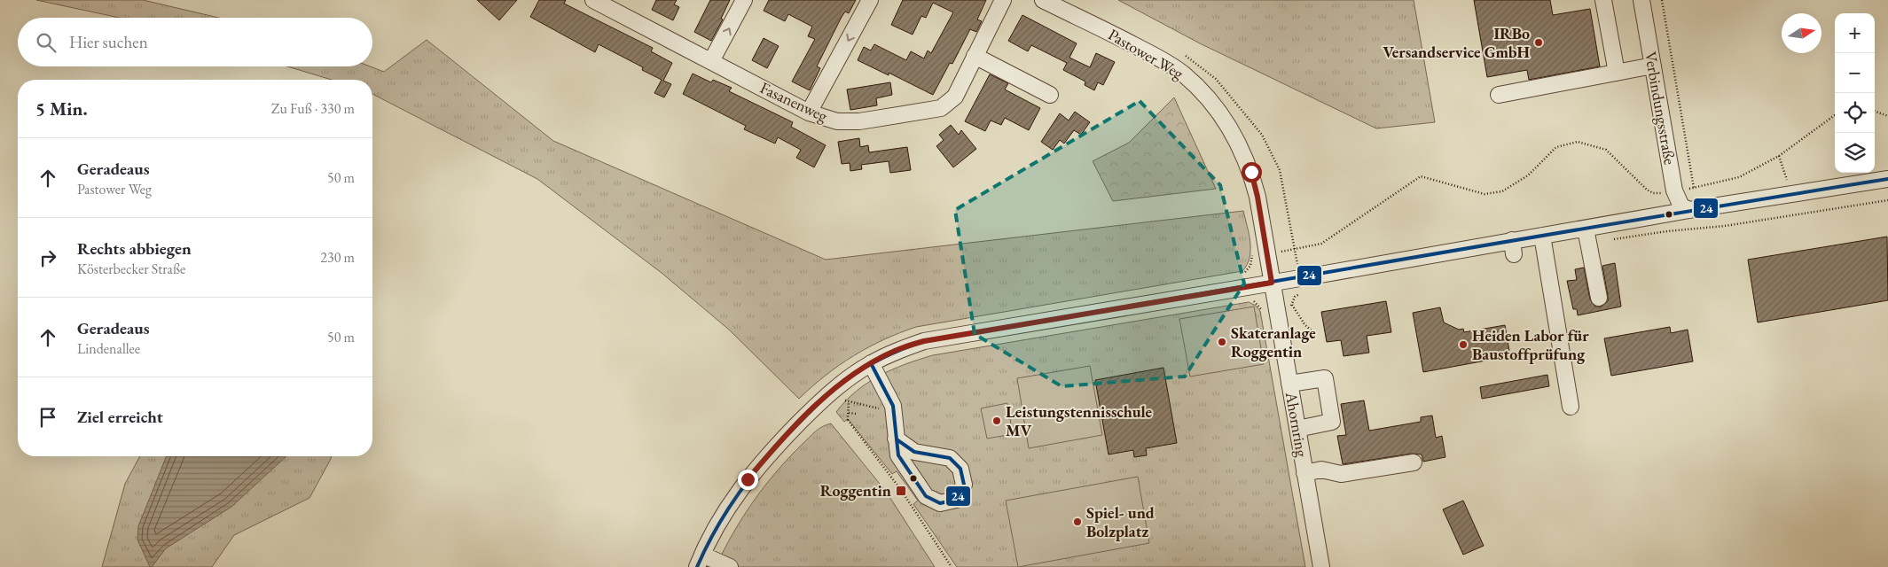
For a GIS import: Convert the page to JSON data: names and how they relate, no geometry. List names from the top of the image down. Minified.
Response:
{"streets":{"street":["Pastower Weg","Fasanenweg","Verbindungsstraße","Ahornring"]},"crossings":[["Pastower Weg","Ahornring"]],"places":{"other":["IRBo Versandservice GmbH","Skateranlage Roggentin","Heiden Labor für Baustoffprüfung","Leistungstennisschule MV","Spiel- und Bolzplatz"],"transit":["Roggentin"]},"lines":["transit line 24"],"north":"right","page":{"map_buttons":["+","−"],"search":"Hier suchen","heading":["5 Min.","Zu Fuß · 330 m"],"list":[["Geradeaus","Pastower Weg","50 m"],["Rechts abbiegen","Kösterbecker Straße","230 m"],["Geradeaus","Lindenallee","50 m"],"Ziel erreicht"]}}
